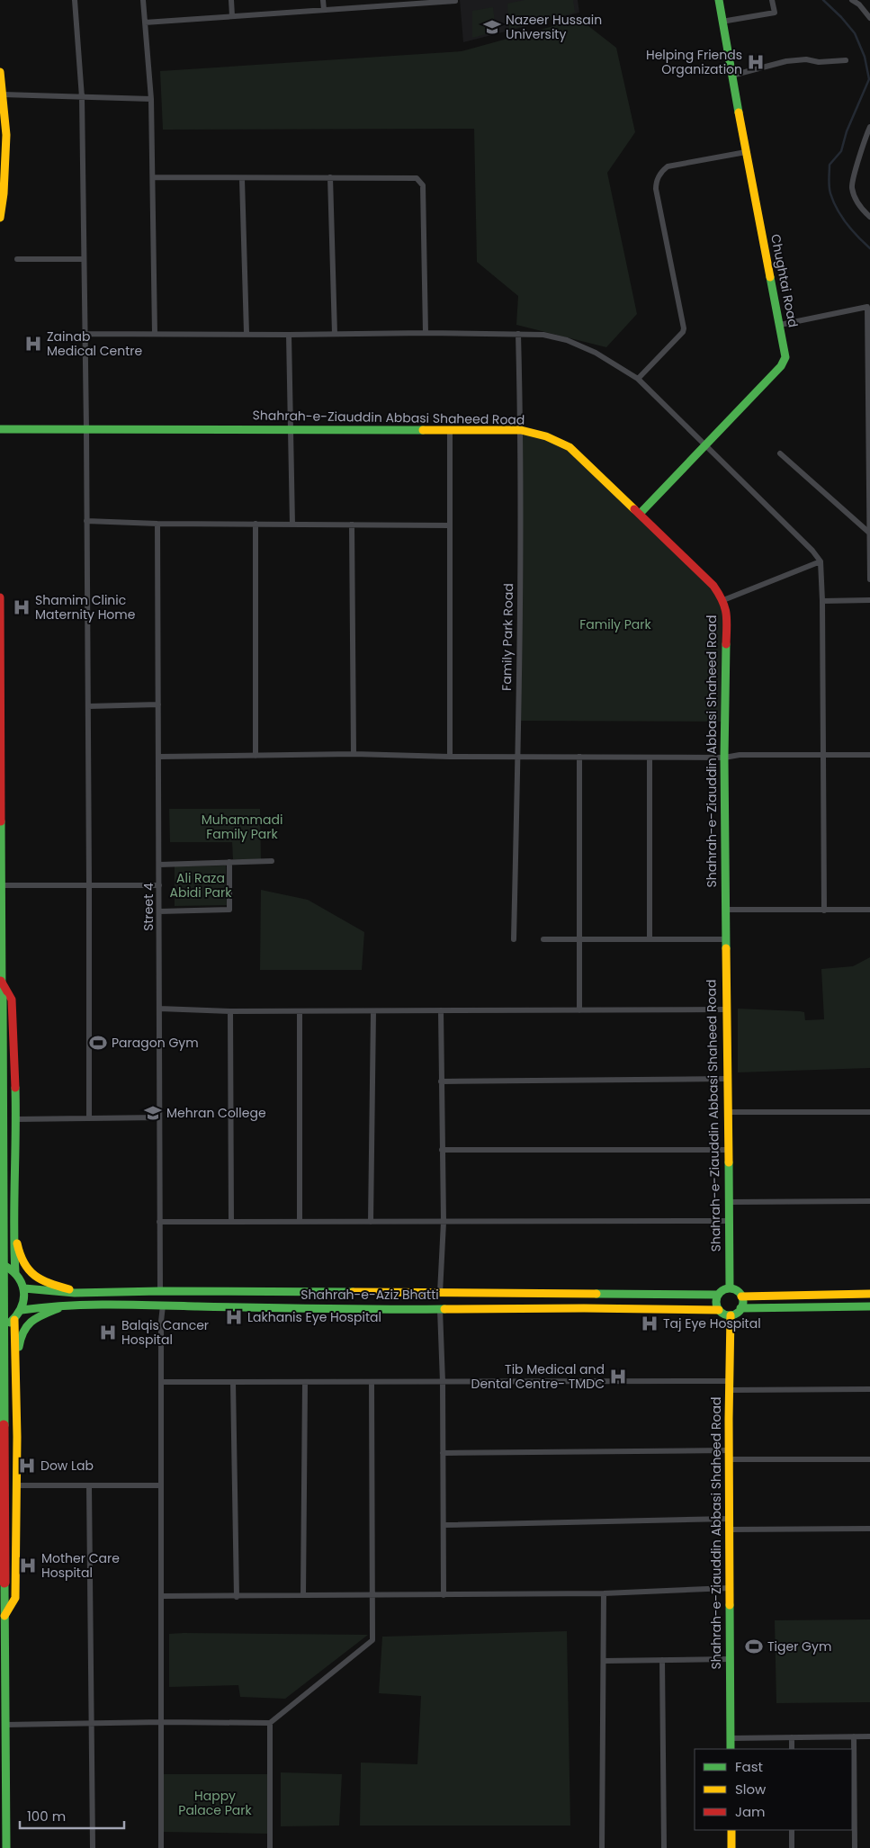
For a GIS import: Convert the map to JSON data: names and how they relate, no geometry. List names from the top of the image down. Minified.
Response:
{"streets":{"main road":["Chughtai Road","Shahrah-e-Ziauddin Abbasi Shaheed Road","Shahrah-e-Aziz Bhatti"],"street":["Family Park Road","Street 4"]},"crossings":[["Chughtai Road","Shahrah-e-Ziauddin Abbasi Shaheed Road"],["Shahrah-e-Ziauddin Abbasi Shaheed Road","Family Park Road"],["Shahrah-e-Ziauddin Abbasi Shaheed Road","Shahrah-e-Aziz Bhatti"],["Street 4","Shahrah-e-Aziz Bhatti"]],"parks":["Family Park","Muhammadi Family Park","Ali Raza Abidi Park","Happy Palace Park"],"places":{"school or university":["Nazeer Hussain University","Mehran College"],"hospital":["Helping Friends Organization","Zainab Medical Centre","Shamim Clinic Maternity Home","Lakhanis Eye Hospital","Taj Eye Hospital","Balqis Cancer Hospital","Tib Medical and Dental Centre- TMDC","Dow Lab","Mother Care Hospital"],"sports":["Paragon Gym","Tiger Gym"]},"legend":["Fast","Slow","Jam"],"scale_bar":"100 m"}
